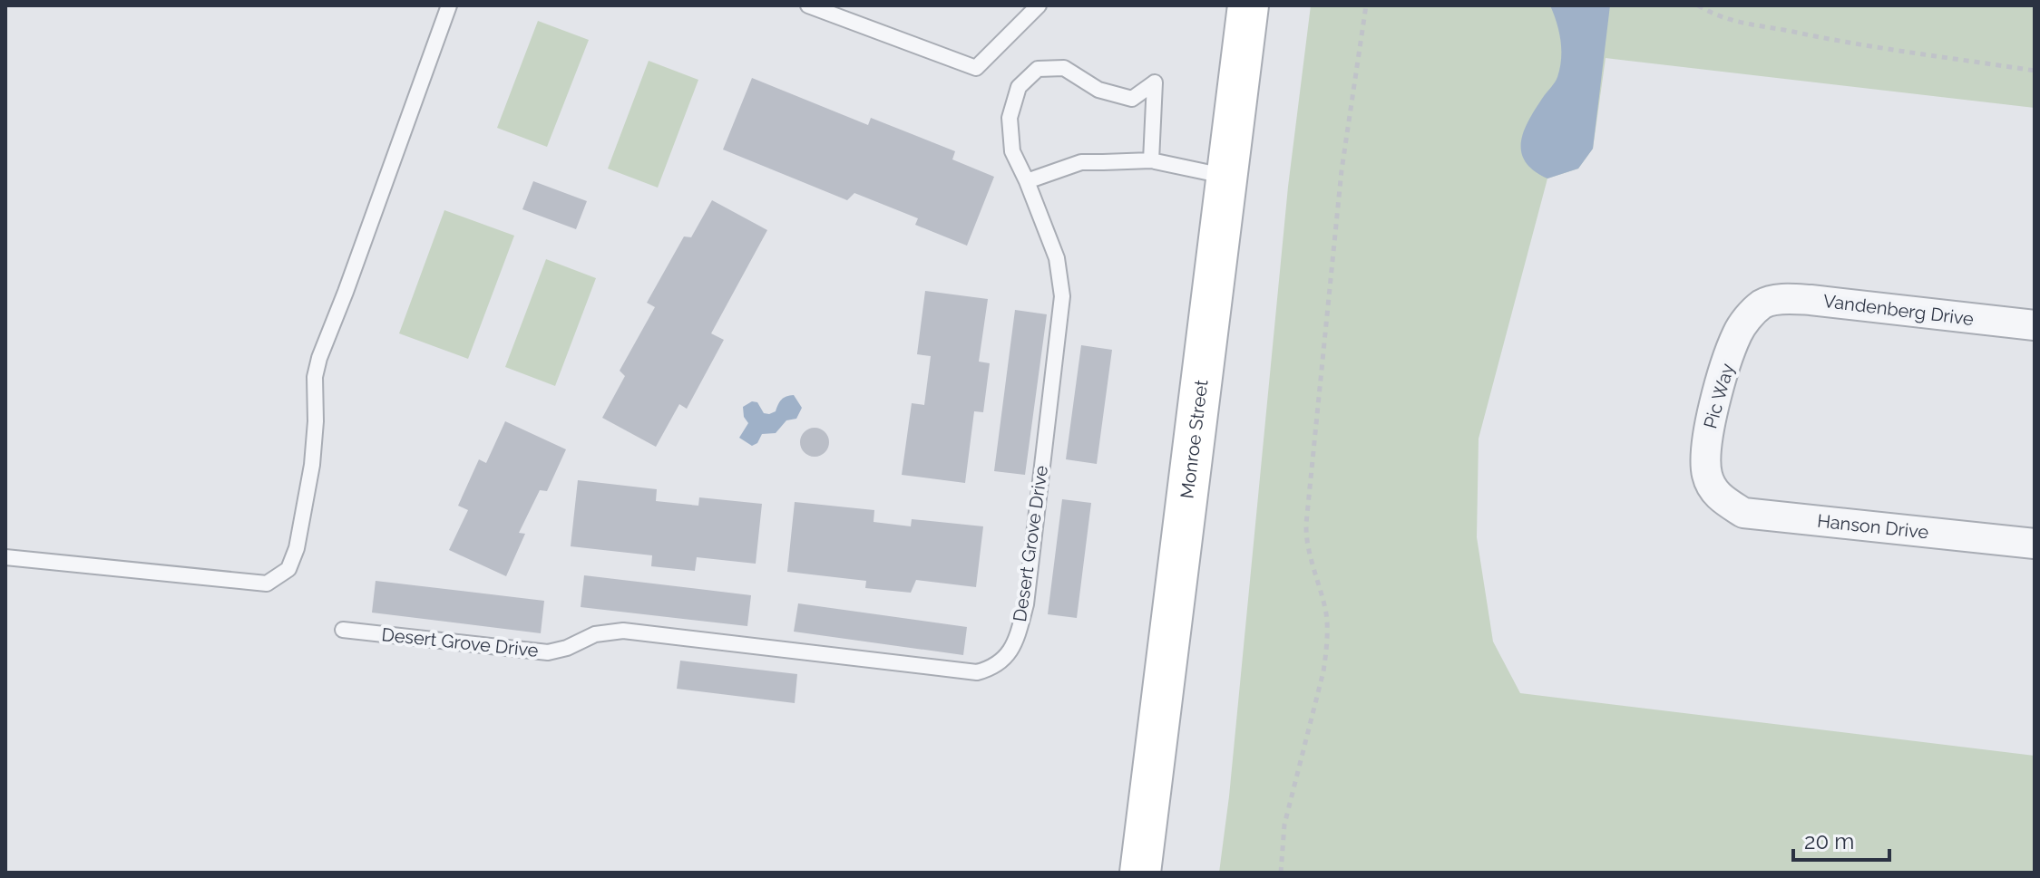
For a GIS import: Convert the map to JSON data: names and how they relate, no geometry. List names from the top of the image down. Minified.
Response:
{"streets":{"main road":["Monroe Street"],"street":["Vandenberg Drive","Pic Way","Hanson Drive"],"lane":["Desert Grove Drive"]},"crossings":[["Vandenberg Drive","Pic Way"],["Pic Way","Hanson Drive"]],"scale_bar":"20 m"}
